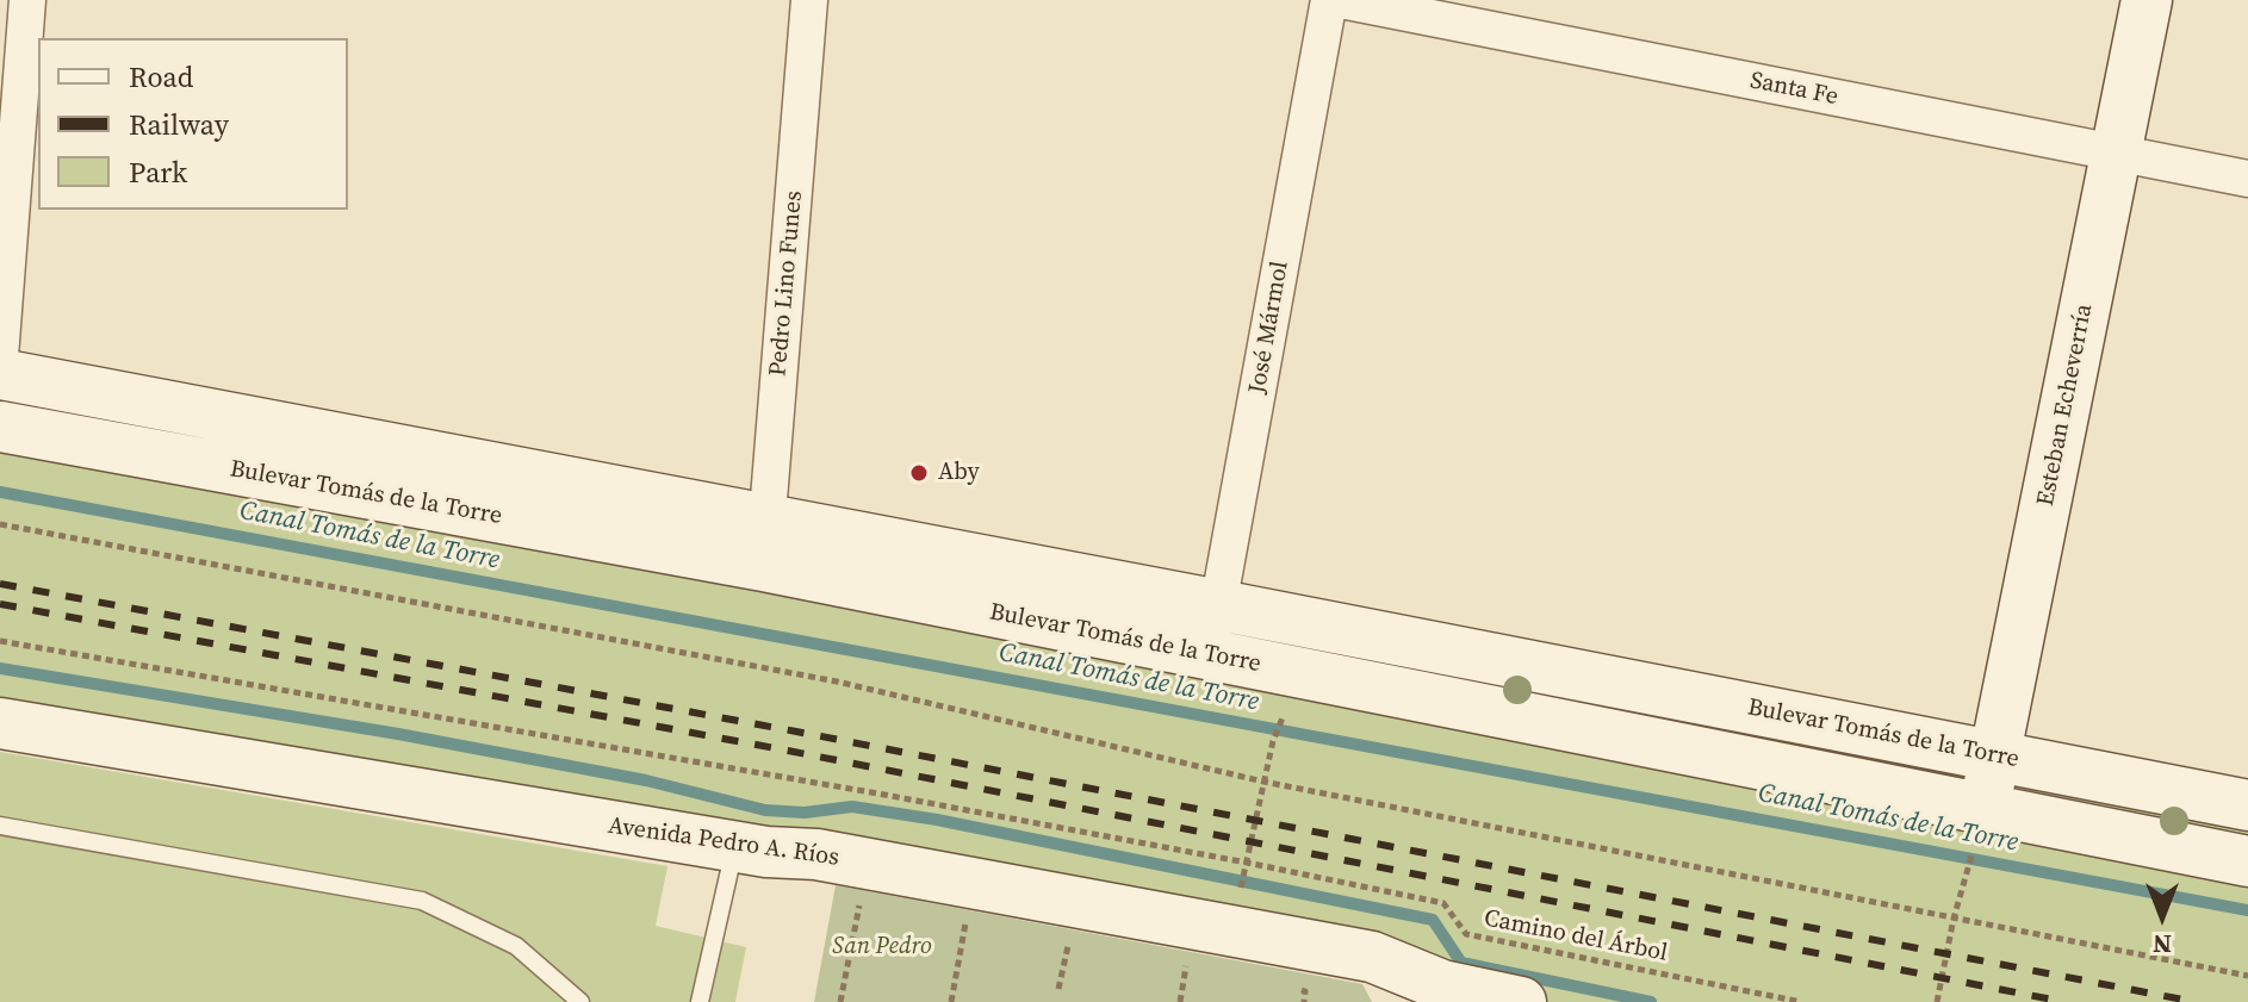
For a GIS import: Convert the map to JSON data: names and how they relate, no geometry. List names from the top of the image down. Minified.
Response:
{"streets":{"street":["Santa Fe","Pedro Lino Funes","José Mármol","Esteban Echeverría","Bulevar Tomás de la Torre","Avenida Pedro A. Ríos"],"path":["Camino del Árbol"]},"crossings":[["Santa Fe","Esteban Echeverría"],["Pedro Lino Funes","Bulevar Tomás de la Torre"],["José Mármol","Bulevar Tomás de la Torre"],["Esteban Echeverría","Bulevar Tomás de la Torre"]],"water":["Canal Tomás de la Torre"],"parks":["San Pedro"],"places":["Aby"],"legend":["Road","Railway","Park"],"north":"bottom"}
